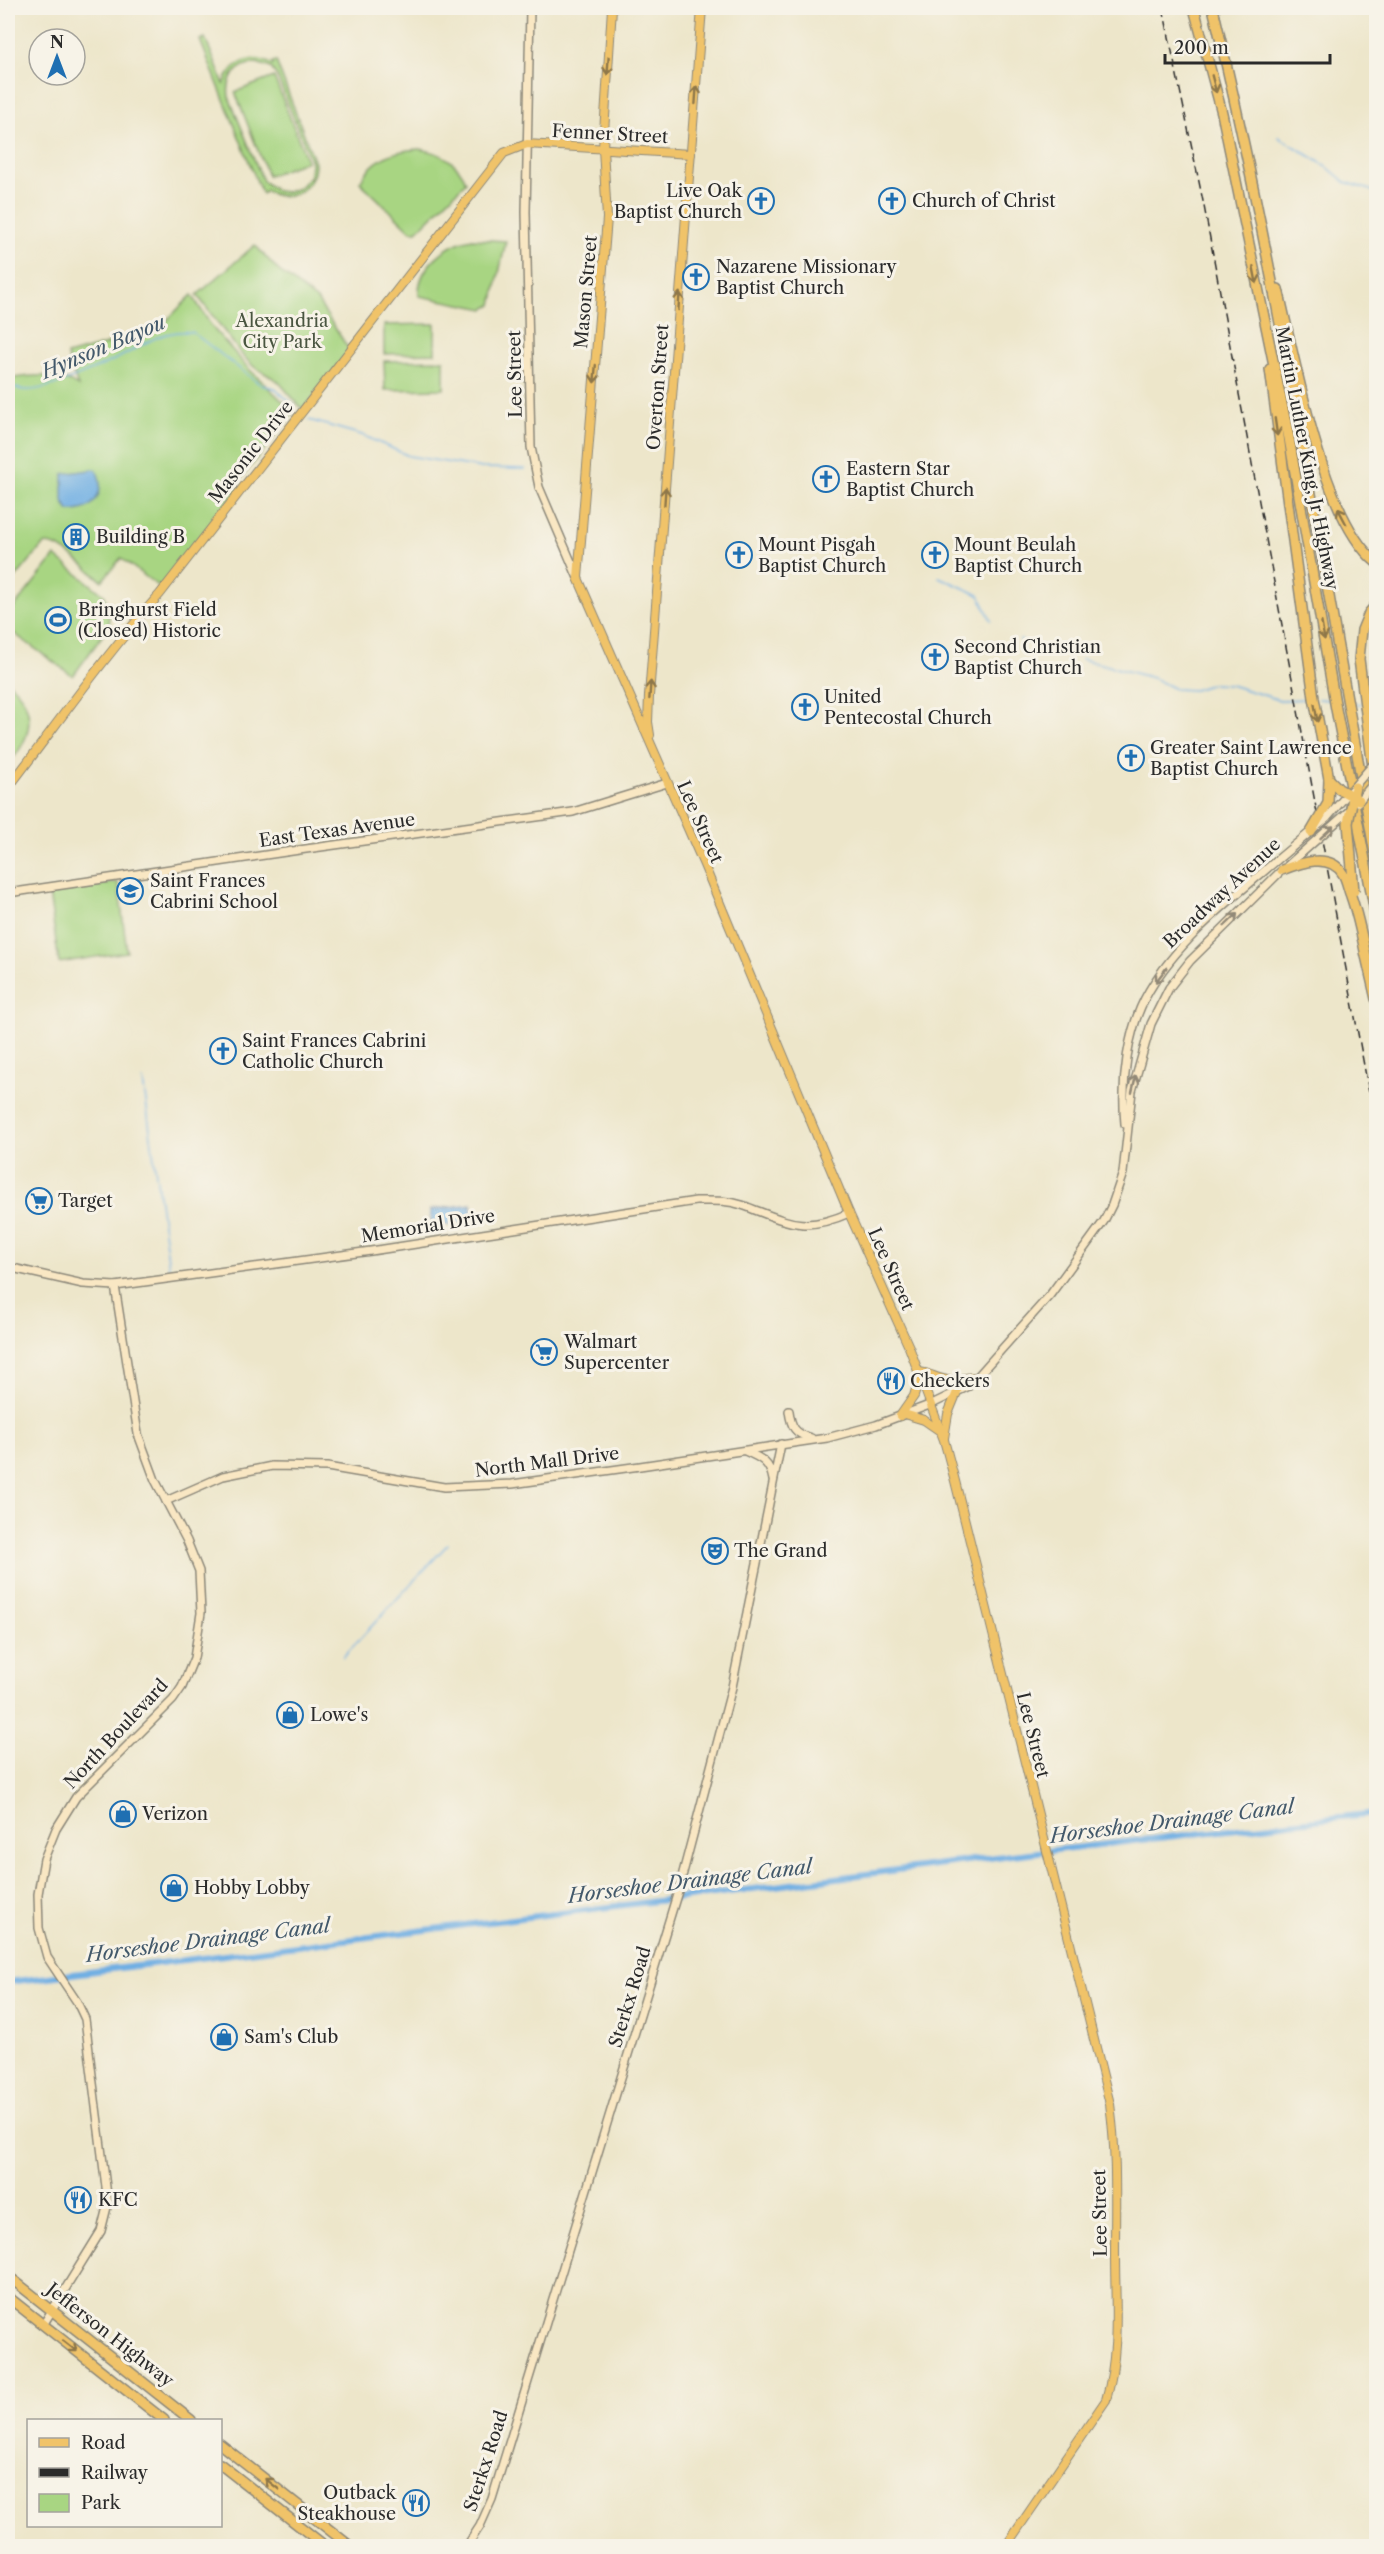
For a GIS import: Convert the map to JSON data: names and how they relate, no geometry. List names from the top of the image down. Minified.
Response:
{"streets":{"highway":["Martin Luther King, Jr Highway","Jefferson Highway"],"main road":["Fenner Street","Mason Street","Lee Street","Overton Street","Masonic Drive"],"street":["East Texas Avenue","Broadway Avenue","Memorial Drive","North Mall Drive","North Boulevard","Sterkx Road"]},"crossings":[["Fenner Street","Mason Street"],["Fenner Street","Lee Street"],["Fenner Street","Overton Street"],["Fenner Street","Masonic Drive"],["Mason Street","Lee Street"],["Lee Street","Overton Street"],["Lee Street","Masonic Drive"],["Lee Street","East Texas Avenue"],["Lee Street","Broadway Avenue"],["Lee Street","Memorial Drive"],["Lee Street","North Mall Drive"],["Broadway Avenue","North Mall Drive"],["Memorial Drive","North Boulevard"],["North Mall Drive","North Boulevard"],["North Mall Drive","Sterkx Road"],["North Boulevard","Jefferson Highway"]],"one_way":["Mason Street","Overton Street"],"water":["Hynson Bayou","Horseshoe Drainage Canal"],"parks":["Alexandria City Park"],"places":{"church":["Live Oak Baptist Church","Church of Christ","Nazarene Missionary Baptist Church","Eastern Star Baptist Church","Mount Pisgah Baptist Church","Mount Beulah Baptist Church","Second Christian Baptist Church","United Pentecostal Church","Greater Saint Lawrence Baptist Church","Saint Frances Cabrini Catholic Church"],"building":["Building B"],"sports":["Bringhurst Field (Closed) Historic"],"school or university":["Saint Frances Cabrini School"],"supermarket":["Target","Walmart Supercenter"],"restaurant":["Checkers","KFC","Outback Steakhouse"],"theatre":["The Grand"],"shop":["Lowe's","Verizon","Hobby Lobby","Sam's Club"]},"legend":["Road","Railway","Park"],"scale_bar":"200 m","north":"top"}
